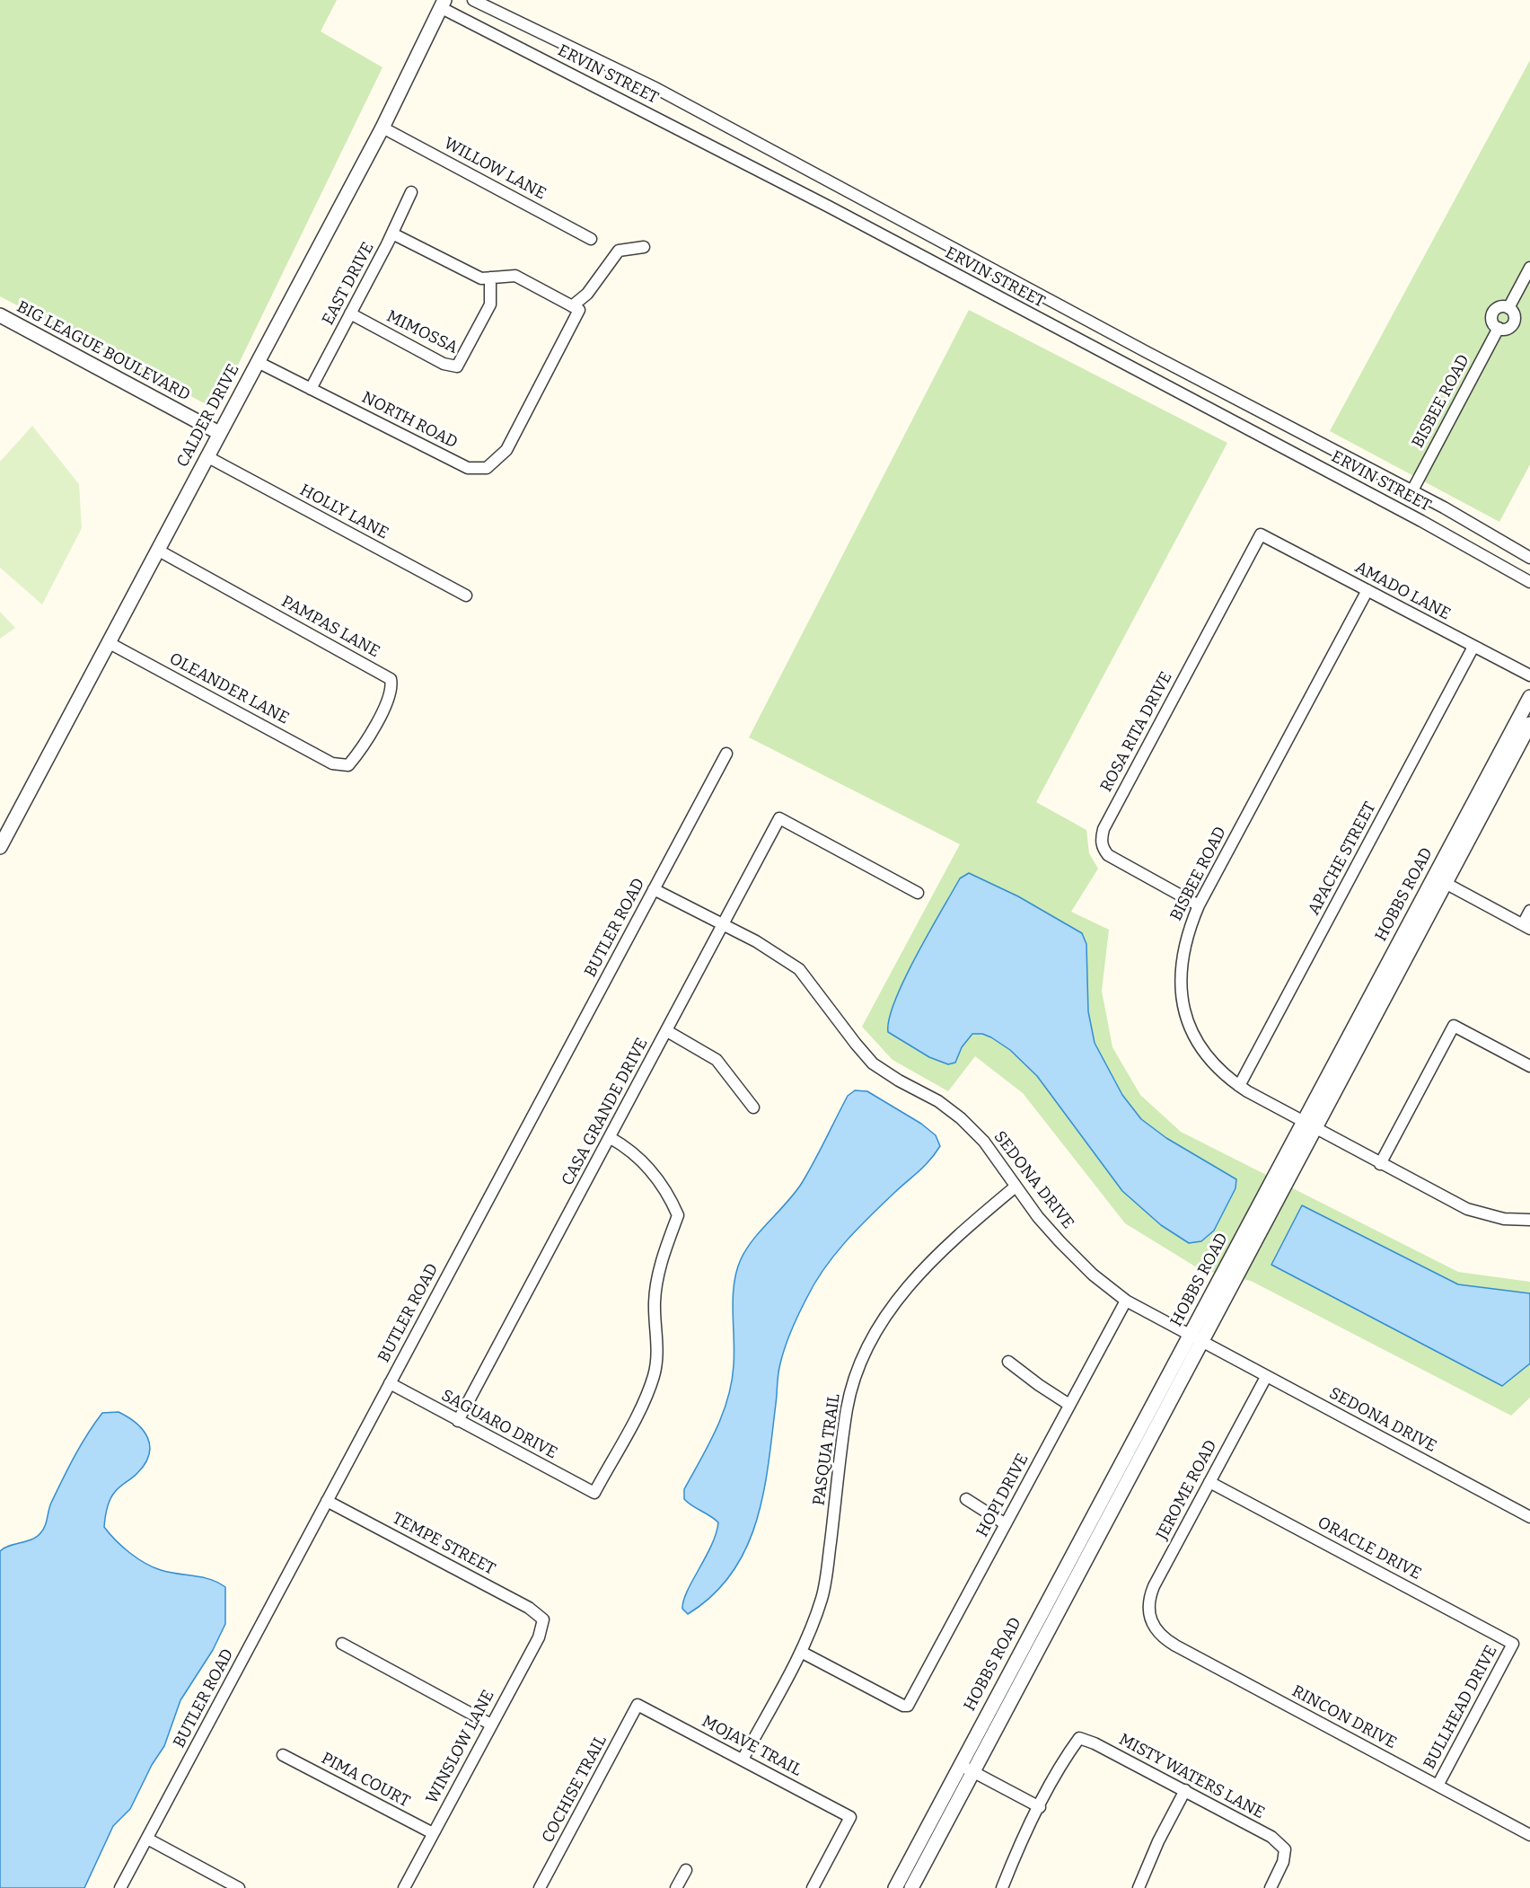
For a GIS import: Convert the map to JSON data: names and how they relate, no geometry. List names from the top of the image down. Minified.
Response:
{"streets":{"street":["ERVIN STREET","WILLOW LANE","EAST DRIVE","MIMOSSA","BIG LEAGUE BOULEVARD","BISBEE ROAD","CALDER DRIVE","NORTH ROAD","HOLLY LANE","AMADO LANE","PAMPAS LANE","OLEANDER LANE","ROSA RITA DRIVE","APACHE STREET","HOBBS ROAD","BUTLER ROAD","CASA GRANDE DRIVE","SEDONA DRIVE","SAGUARO DRIVE","PASQUA TRAIL","JEROME ROAD","HOPI DRIVE","TEMPE STREET","ORACLE DRIVE","BULLHEAD DRIVE","RINCON DRIVE","MOJAVE TRAIL","WINSLOW LANE","MISTY WATERS LANE","PIMA COURT","COCHISE TRAIL"]},"crossings":[["ERVIN STREET","BISBEE ROAD"],["ERVIN STREET","CALDER DRIVE"],["WILLOW LANE","CALDER DRIVE"],["EAST DRIVE","MIMOSSA"],["EAST DRIVE","NORTH ROAD"],["BIG LEAGUE BOULEVARD","CALDER DRIVE"],["BISBEE ROAD","AMADO LANE"],["BISBEE ROAD","ROSA RITA DRIVE"],["BISBEE ROAD","APACHE STREET"],["BISBEE ROAD","HOBBS ROAD"],["CALDER DRIVE","NORTH ROAD"],["CALDER DRIVE","HOLLY LANE"],["CALDER DRIVE","PAMPAS LANE"],["CALDER DRIVE","OLEANDER LANE"],["AMADO LANE","ROSA RITA DRIVE"],["AMADO LANE","APACHE STREET"],["PAMPAS LANE","OLEANDER LANE"],["HOBBS ROAD","SEDONA DRIVE"],["BUTLER ROAD","SEDONA DRIVE"],["BUTLER ROAD","SAGUARO DRIVE"],["BUTLER ROAD","TEMPE STREET"],["CASA GRANDE DRIVE","SEDONA DRIVE"],["CASA GRANDE DRIVE","SAGUARO DRIVE"],["SEDONA DRIVE","PASQUA TRAIL"],["SEDONA DRIVE","JEROME ROAD"],["SEDONA DRIVE","HOPI DRIVE"],["PASQUA TRAIL","HOPI DRIVE"],["PASQUA TRAIL","MOJAVE TRAIL"],["JEROME ROAD","ORACLE DRIVE"],["JEROME ROAD","RINCON DRIVE"],["TEMPE STREET","WINSLOW LANE"],["ORACLE DRIVE","BULLHEAD DRIVE"],["BULLHEAD DRIVE","RINCON DRIVE"],["MOJAVE TRAIL","COCHISE TRAIL"],["WINSLOW LANE","PIMA COURT"]]}
